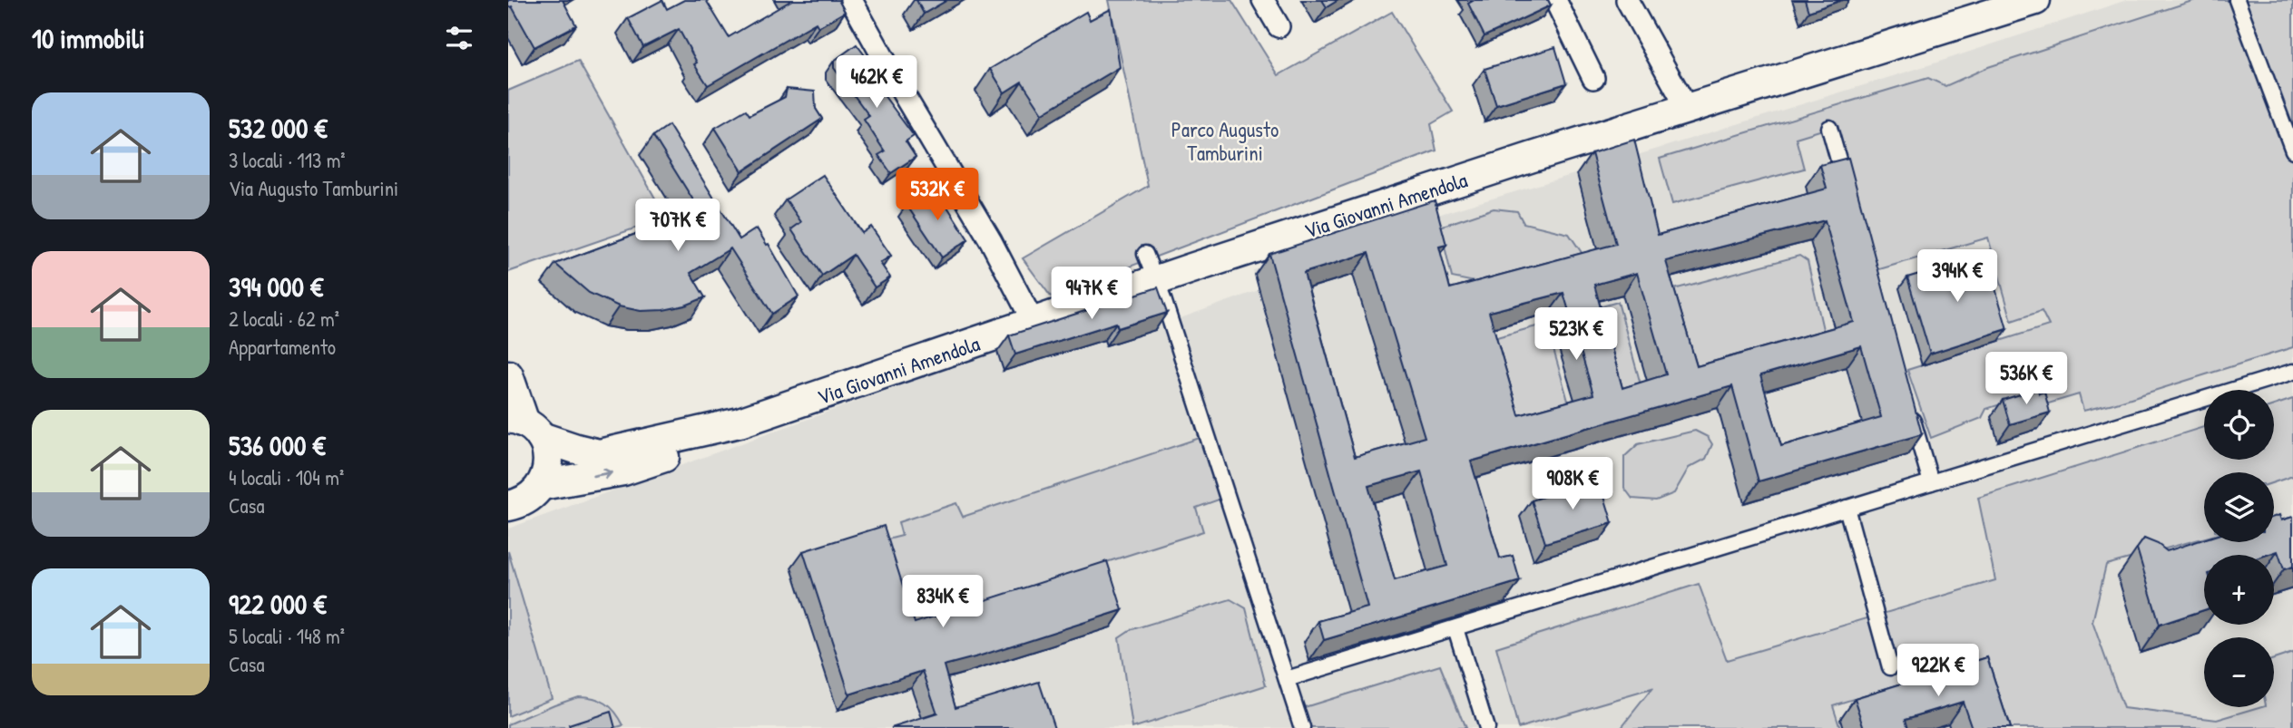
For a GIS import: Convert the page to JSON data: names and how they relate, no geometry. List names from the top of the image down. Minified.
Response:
{"streets":{"main road":["Via Giovanni Amendola"]},"parks":["Parco Augusto Tamburini"],"page":{"heading":"10 immobili","price":["462K €","532K €","707K €","394K €","947K €","523K €","536K €","908K €","834K €","922K €"],"list":[{"name":"532 000 €","note":"3 locali · 113 m² · Via Augusto Tamburini"},{"name":"394 000 €","note":"2 locali · 62 m² · Appartamento"},{"name":"536 000 €","note":"4 locali · 104 m² · Casa"},{"name":"922 000 €","note":"5 locali · 148 m² · Casa"}],"map_buttons":["+","−"]}}
